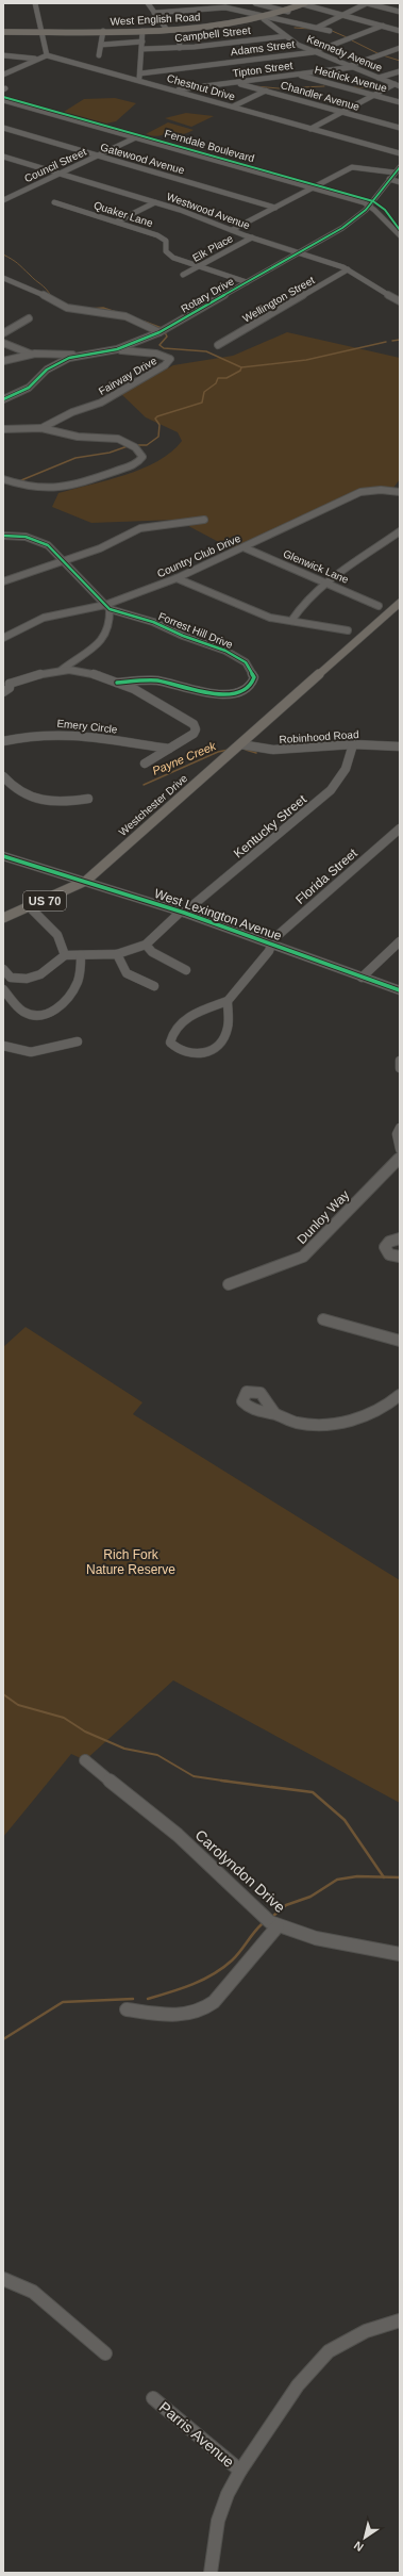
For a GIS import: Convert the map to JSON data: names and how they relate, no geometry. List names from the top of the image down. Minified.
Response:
{"streets":{"main road":["West English Road","Westchester Drive","US 70"],"street":["Campbell Street","Adams Street","Kennedy Avenue","Tipton Street","Hedrick Avenue","Chestnut Drive","Chandler Avenue","Ferndale Boulevard","Gatewood Avenue","Council Street","Westwood Avenue","Quaker Lane","Elk Place","Rotary Drive","Wellington Street","Fairway Drive","Country Club Drive","Glenwick Lane","Forrest Hill Drive","Emery Circle","Robinhood Road","Kentucky Street","Florida Street","West Lexington Avenue","Dunloy Way","Carolyndon Drive","Parris Avenue"]},"crossings":[["West English Road","Kennedy Avenue"],["Campbell Street","Kennedy Avenue"],["Adams Street","Kennedy Avenue"],["Kennedy Avenue","Tipton Street"],["Tipton Street","Hedrick Avenue"],["Tipton Street","Chestnut Drive"],["Tipton Street","Chandler Avenue"],["Ferndale Boulevard","Council Street"],["Ferndale Boulevard","Rotary Drive"],["Gatewood Avenue","Council Street"],["Council Street","Westwood Avenue"],["Westwood Avenue","Elk Place"],["Westwood Avenue","Rotary Drive"],["Westwood Avenue","Wellington Street"],["Quaker Lane","Elk Place"],["Quaker Lane","Rotary Drive"],["Rotary Drive","Fairway Drive"],["Country Club Drive","Glenwick Lane"],["Country Club Drive","Forrest Hill Drive"],["Robinhood Road","Westchester Drive"],["Robinhood Road","Kentucky Street"],["Westchester Drive","West Lexington Avenue"],["Kentucky Street","West Lexington Avenue"],["Florida Street","West Lexington Avenue"]],"water":["Payne Creek"],"parks":["Rich Fork Nature Reserve"],"north":"bottom left"}
